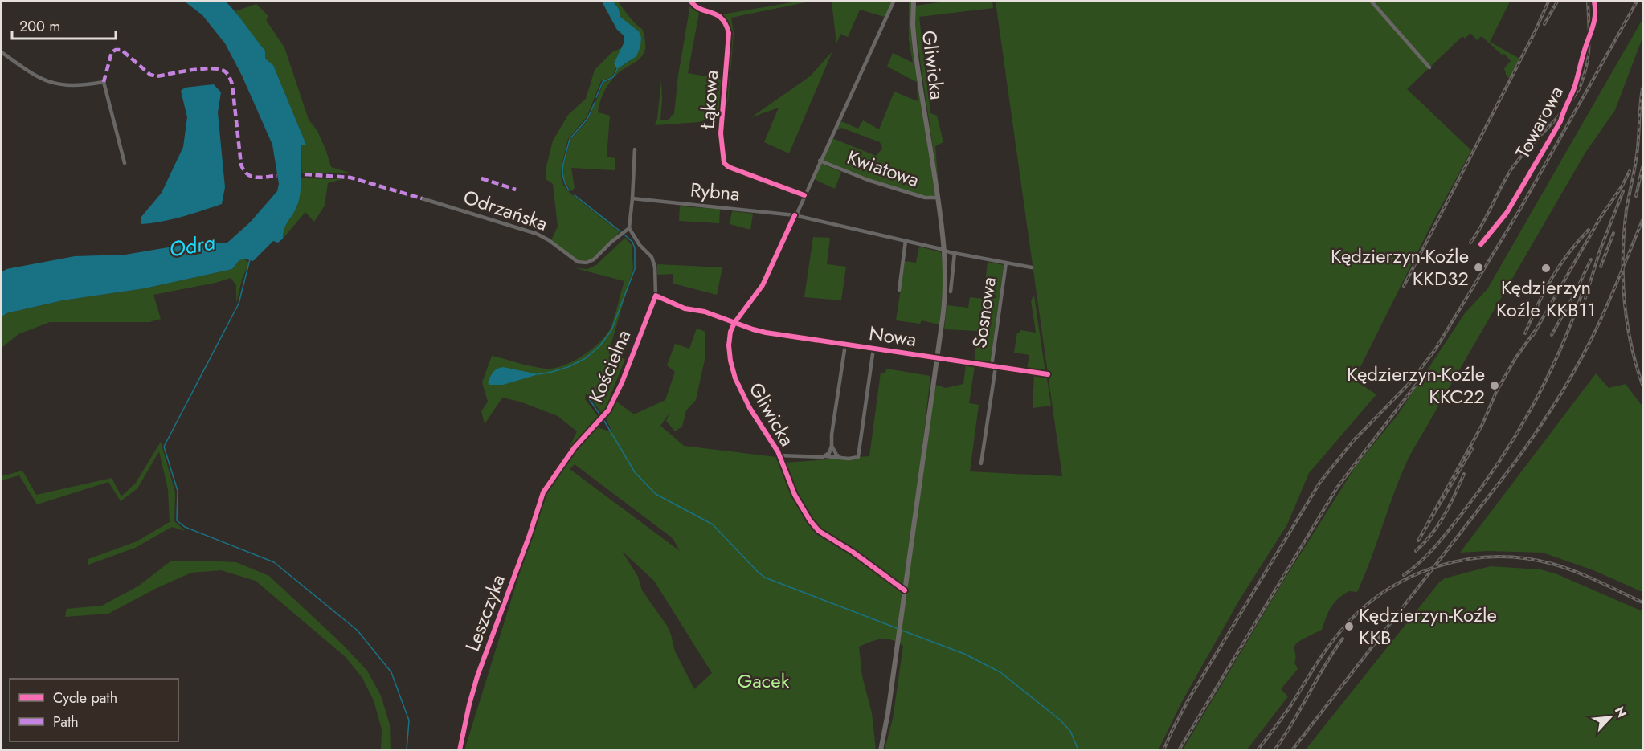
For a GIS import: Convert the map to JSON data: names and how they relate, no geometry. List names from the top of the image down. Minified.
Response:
{"streets":{"main road":["Gliwicka"],"street":["Łąkowa","Towarowa","Kwiatowa","Rybna","Odrzańska","Sosnowa","Nowa","Kościelna","Leszczyka"]},"crossings":[["Gliwicka","Łąkowa"],["Gliwicka","Kwiatowa"],["Gliwicka","Rybna"],["Gliwicka","Nowa"],["Rybna","Sosnowa"],["Sosnowa","Nowa"],["Nowa","Kościelna"],["Kościelna","Leszczyka"]],"water":["Odra"],"parks":["Gacek"],"places":["Kędzierzyn-Koźle KKD32","Kędzierzyn Koźle KKB11","Kędzierzyn-Koźle KKC22","Kędzierzyn-Koźle KKB"],"legend":["Cycle path","Path"],"scale_bar":"200 m","north":"top right"}
